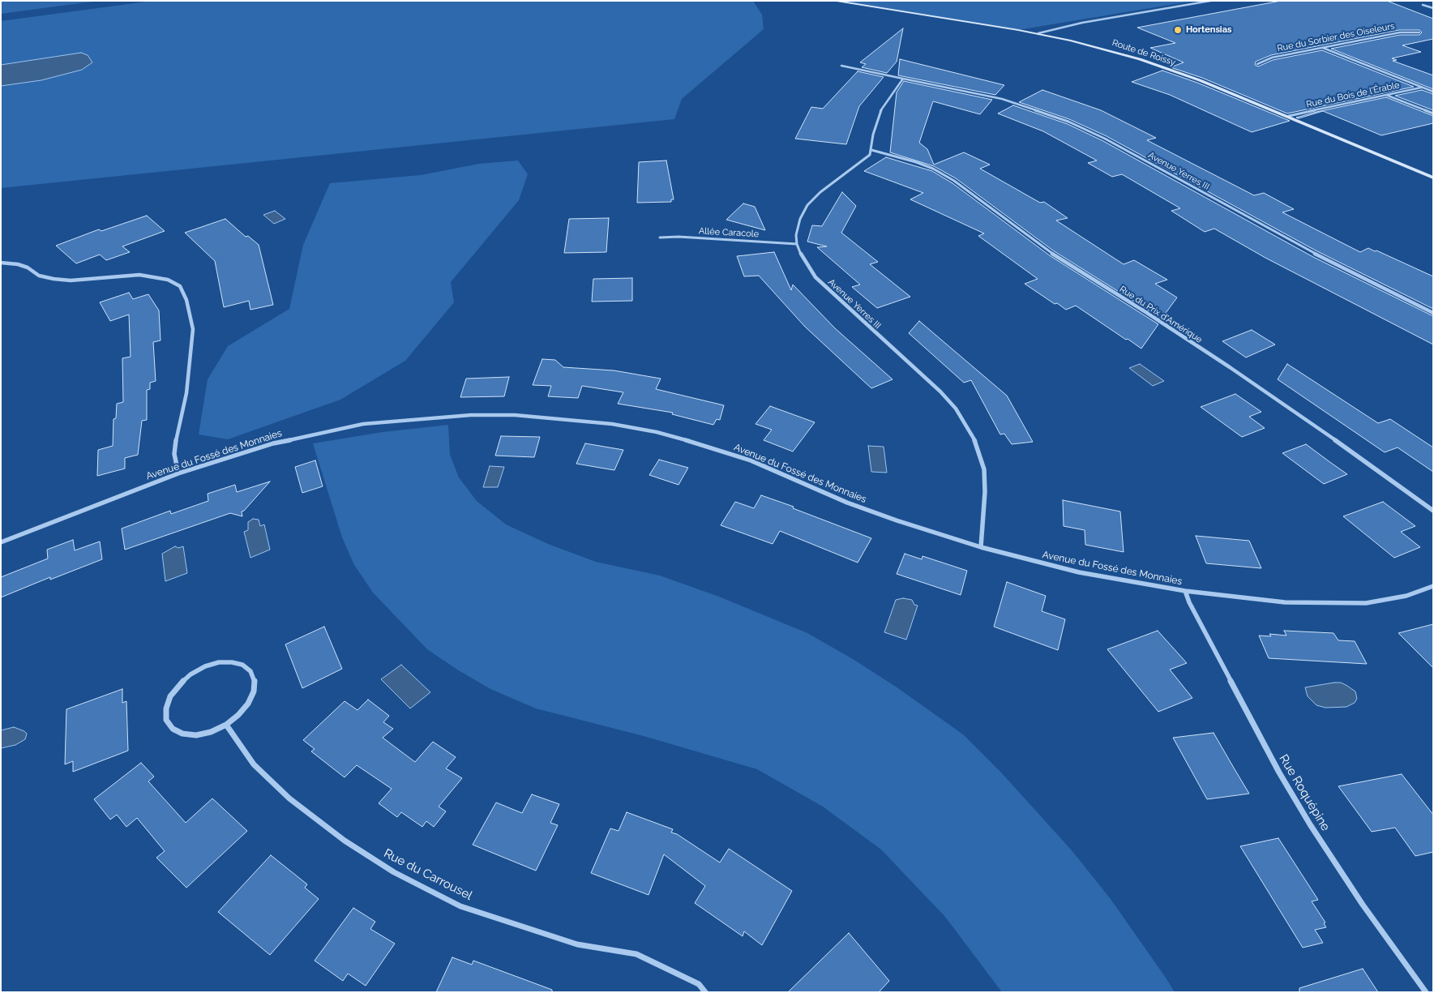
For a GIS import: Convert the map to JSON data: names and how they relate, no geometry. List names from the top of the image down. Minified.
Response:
{"streets":{"main road":["Route de Roissy"],"street":["Rue du Sorbier des Oiseleurs","Rue du Bois de l'Érable","Avenue Yerres III","Allée Caracole","Rue du Prix d'Amérique","Avenue du Fossé des Monnaies","Rue Roquépine","Rue du Carrousel"]},"crossings":[["Rue du Sorbier des Oiseleurs","Rue du Bois de l'Érable"],["Route de Roissy","Rue du Bois de l'Érable"],["Avenue Yerres III","Allée Caracole"],["Avenue Yerres III","Rue du Prix d'Amérique"],["Avenue Yerres III","Avenue du Fossé des Monnaies"],["Avenue du Fossé des Monnaies","Rue Roquépine"]],"places":["Hortensias"]}
